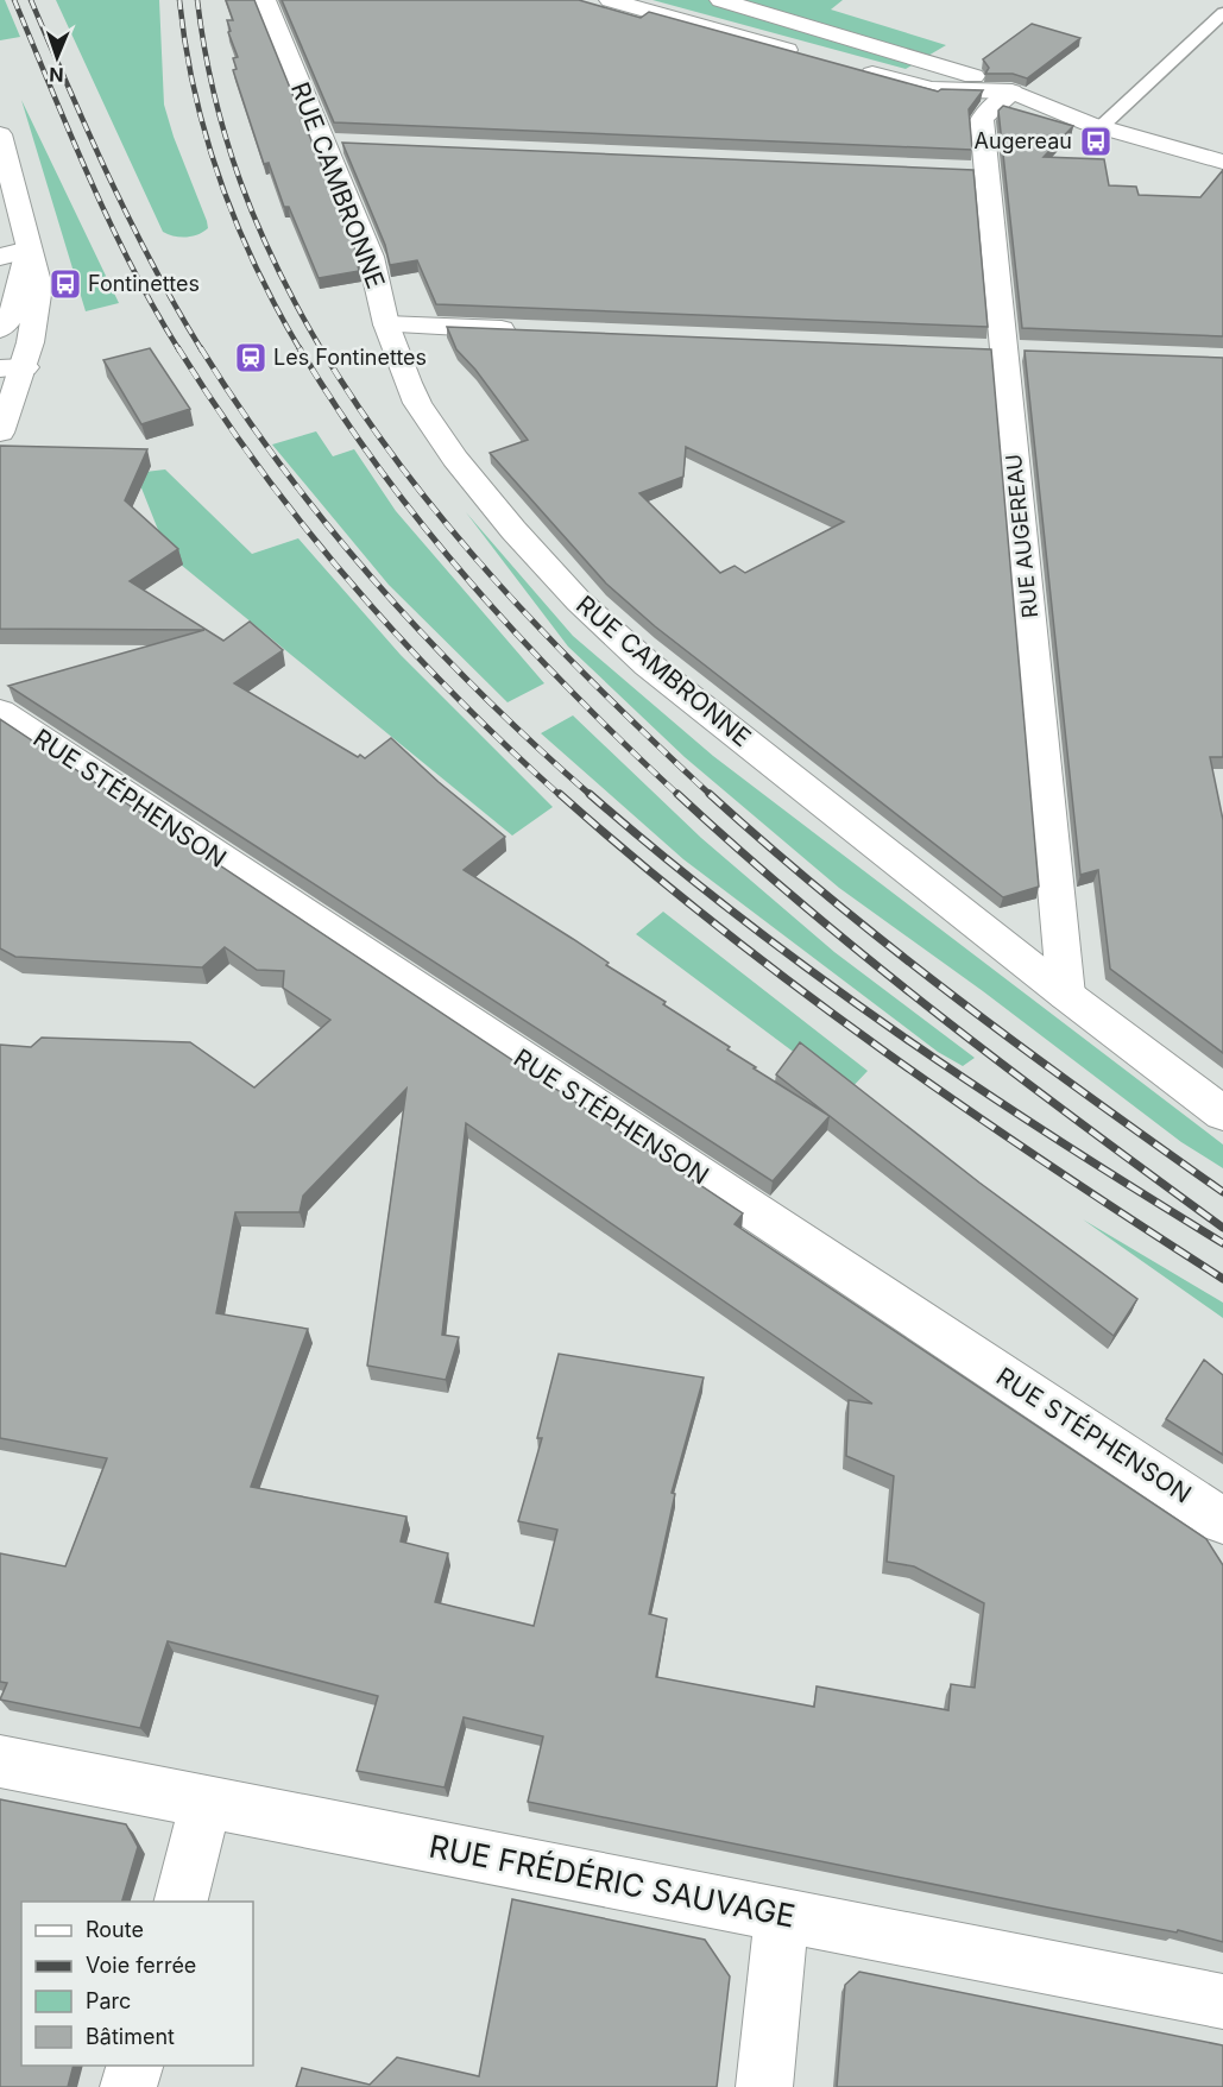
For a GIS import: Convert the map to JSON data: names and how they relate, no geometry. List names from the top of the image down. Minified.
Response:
{"streets":{"street":["RUE CAMBRONNE","RUE AUGEREAU","RUE STÉPHENSON","RUE FRÉDÉRIC SAUVAGE"]},"crossings":[["RUE CAMBRONNE","RUE AUGEREAU"]],"places":{"bus stop":["Augereau","Fontinettes"],"station":["Les Fontinettes"]},"legend":["Route","Voie ferrée","Parc","Bâtiment"],"north":"bottom"}
